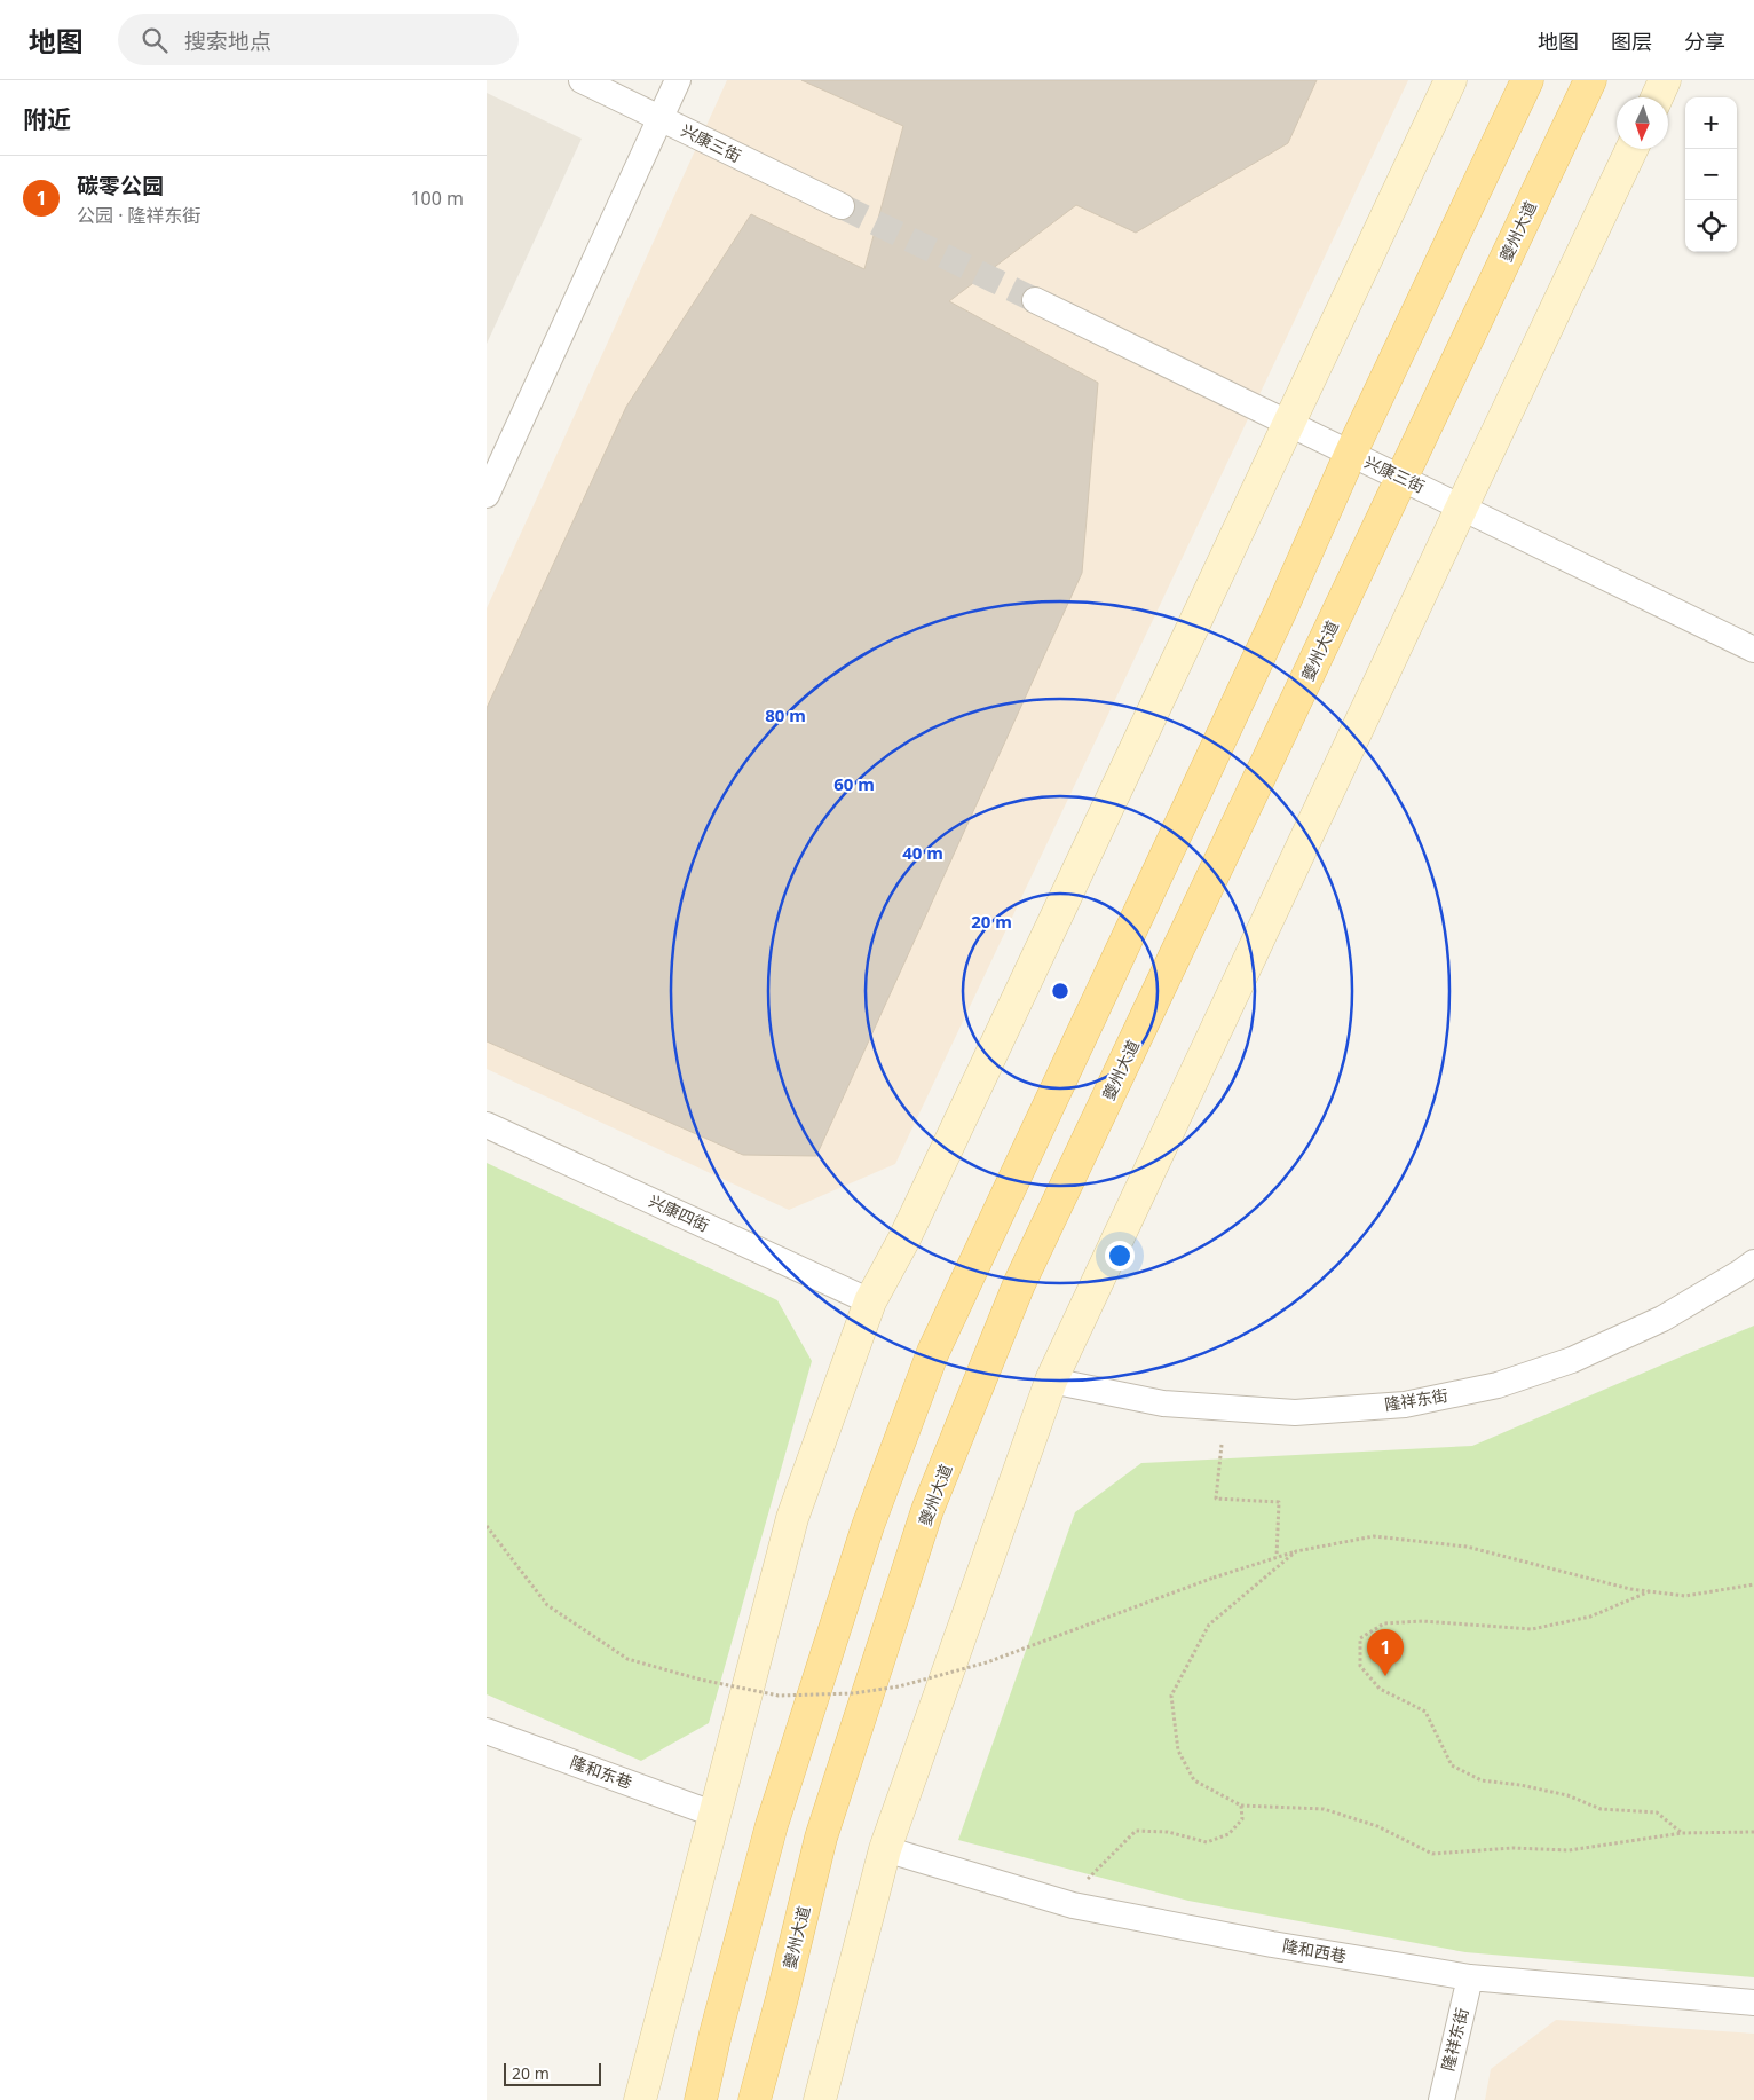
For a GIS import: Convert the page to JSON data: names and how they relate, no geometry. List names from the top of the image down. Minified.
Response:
{"streets":{"main road":["夔州大道"],"street":["兴康三街","兴康四街","隆祥东街","隆和东巷","隆和西巷"]},"crossings":[["兴康三街","夔州大道"],["隆祥东街","隆和西巷"]],"scale_bar":"20 m","north":"bottom","page":{"header":"地图","search":"搜索地点","nav":["地图","图层","分享"],"heading":"附近","map_buttons":["+","−"],"list":[{"mark":"1","name":"碳零公园","note":"公园 · 隆祥东街","value":"100 m"}],"pins":"1","scale":"20 m"},"rings":["80 m","60 m","40 m","20 m"]}
